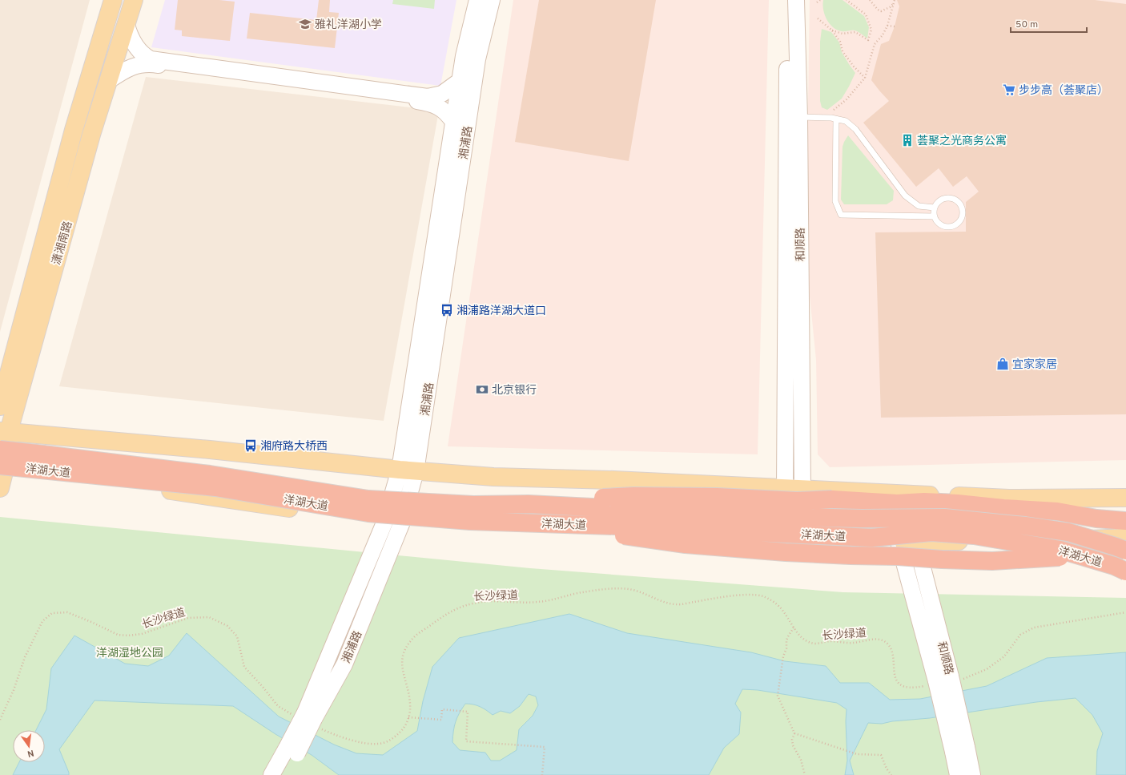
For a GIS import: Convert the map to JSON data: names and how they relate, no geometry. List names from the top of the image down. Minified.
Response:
{"streets":{"highway":["洋湖大道"],"main road":["湘浦路","潇湘南路","和顺路"],"path":["长沙绿道"]},"crossings":[["湘浦路","长沙绿道"],["潇湘南路","洋湖大道"],["和顺路","长沙绿道"]],"parks":["洋湖湿地公园"],"places":{"school or university":["雅礼洋湖小学"],"supermarket":["步步高（荟聚店）"],"building":["荟聚之光商务公寓"],"bus stop":["湘浦路洋湖大道口","湘府路大桥西"],"shop":["宜家家居"],"bank":["北京银行"]},"scale_bar":"50 m","north":"bottom"}
